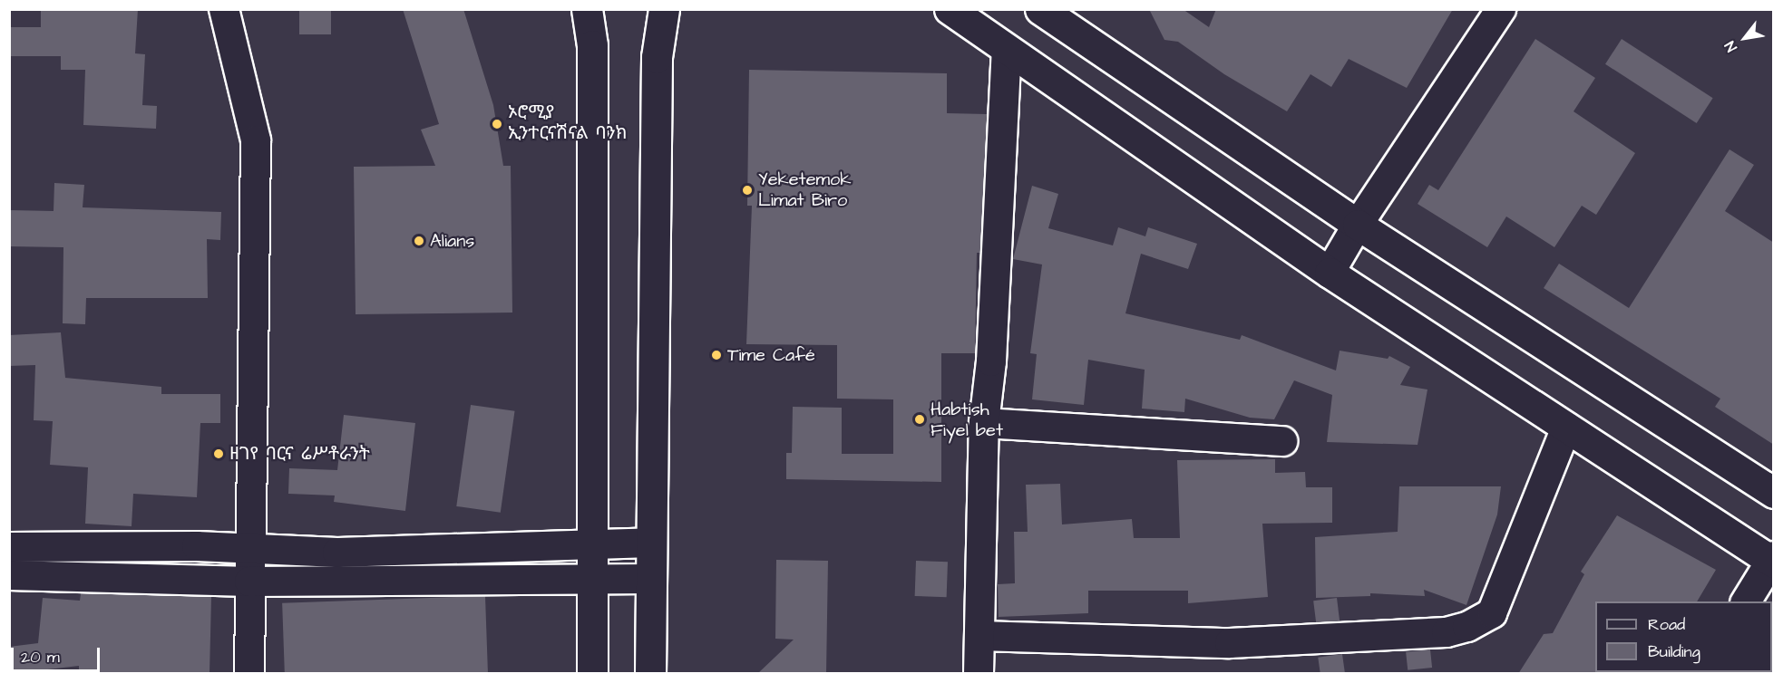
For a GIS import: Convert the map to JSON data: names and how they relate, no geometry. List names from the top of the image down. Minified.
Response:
{"places":["ኦሮሚያ ኢንተርናሽናል ባንክ","Yeketemok Limat Biro","Alians","Time Café","Habtish Fiyel bet","ዘገየ ባርና ሬሥቶራንት"],"legend":["Road","Building"],"scale_bar":"20 m","north":"bottom left"}
